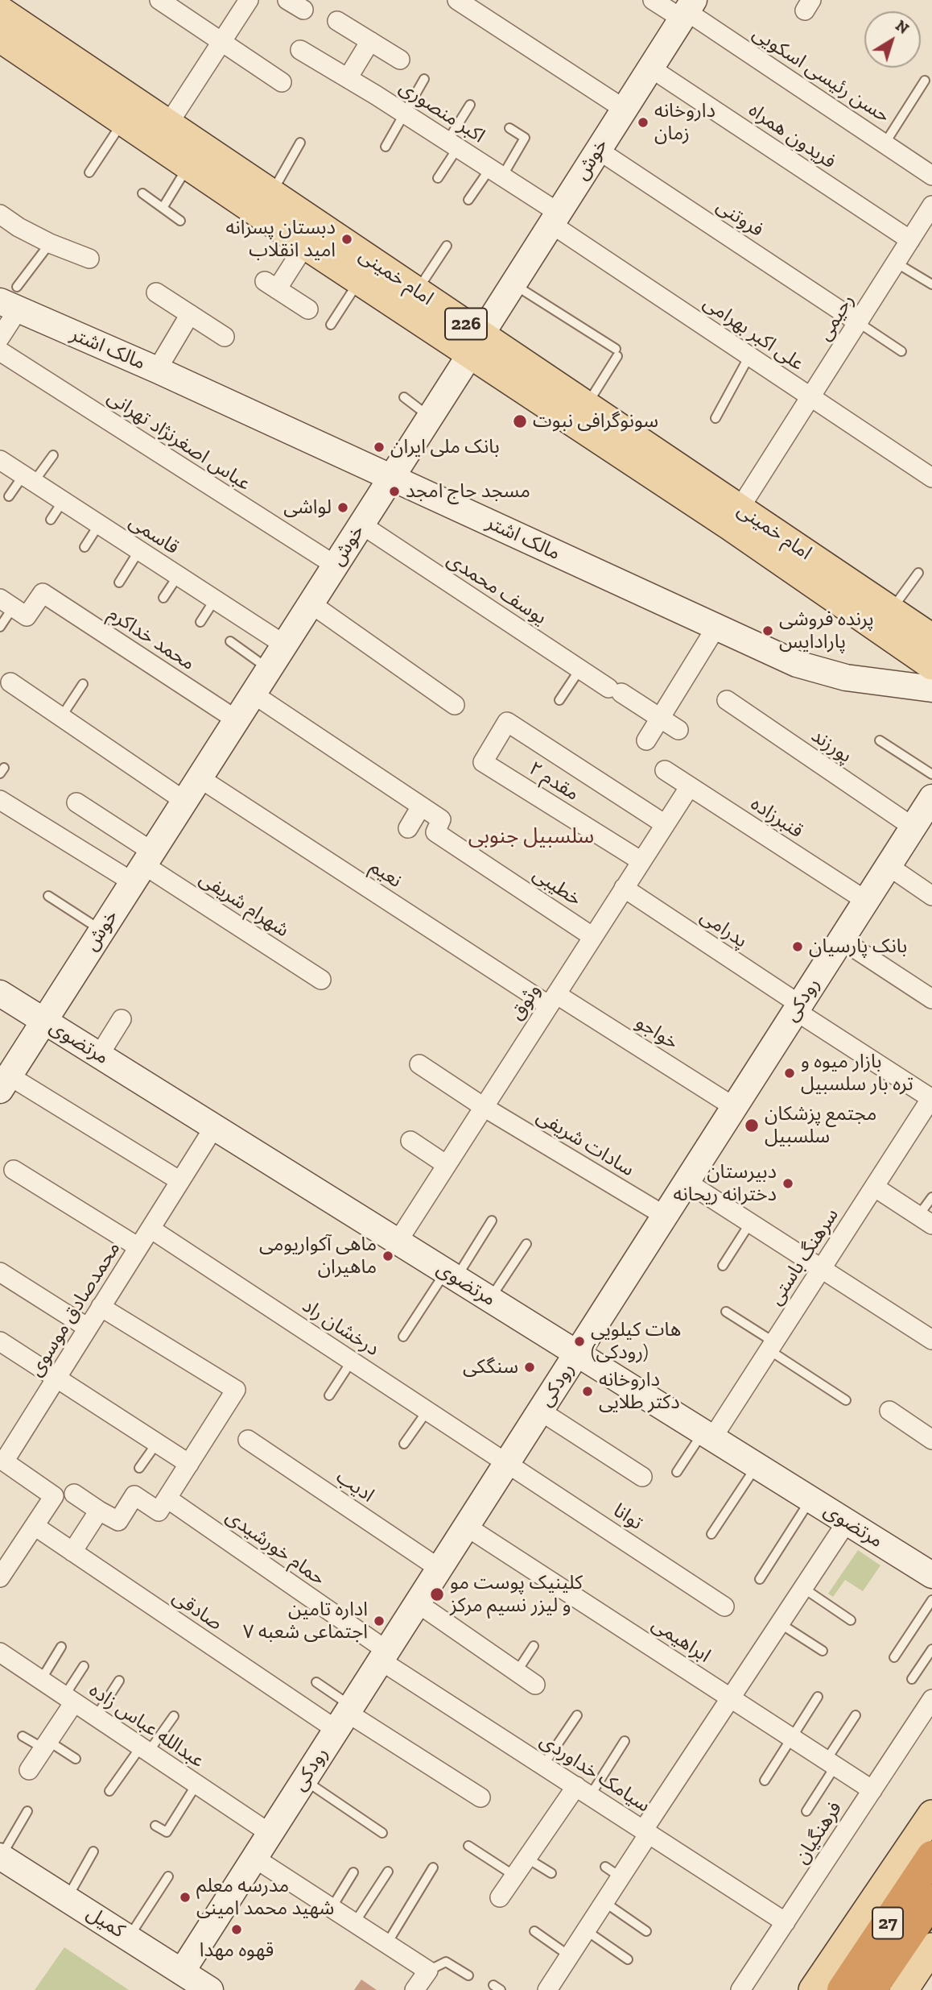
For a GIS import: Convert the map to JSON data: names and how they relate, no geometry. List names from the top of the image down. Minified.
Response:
{"streets":{"highway":["27"],"main road":["خوش","امام خمینی","226","مالک اشتر","رودکی","مرتضوی","کمیل"],"street":["حسن رئیسی اسکویی","اکبر منصوری","فریدون همراه","فروتنی","رحیمی","علی اکبر بهرامی","عباس اصغرنژاد تهرانی","قاسمی","یوسف محمدی","محمد خداکرم","پورزند","مقدم ۲","قنبرزاده","نعیم","خطیبی","شهرام شریفی","پدرامی","وثوق","خواجو","سادات شریفی","سرهنگ باستی","محمدصادق موسوی","درخشان راد","ادیب","توانا","حمام خورشیدی","صادقی","ابراهیمی","عبدالله عباس زاده","سیامک خداوردی","فرهنگیان"]},"crossings":[["حسن رئیسی اسکویی","خوش"],["اکبر منصوری","خوش"],["اکبر منصوری","علی اکبر بهرامی"],["فریدون همراه","خوش"],["فریدون همراه","رحیمی"],["خوش","فروتنی"],["خوش","امام خمینی"],["خوش","علی اکبر بهرامی"],["خوش","مالک اشتر"],["خوش","عباس اصغرنژاد تهرانی"],["خوش","قاسمی"],["خوش","یوسف محمدی"],["خوش","محمد خداکرم"],["خوش","نعیم"],["خوش","خطیبی"],["خوش","شهرام شریفی"],["خوش","مرتضوی"],["فروتنی","رحیمی"],["امام خمینی","رحیمی"],["رحیمی","علی اکبر بهرامی"],["پورزند","رودکی"],["مقدم ۲","وثوق"],["قنبرزاده","رودکی"],["قنبرزاده","وثوق"],["نعیم","وثوق"],["نعیم","خواجو"],["خطیبی","وثوق"],["پدرامی","رودکی"],["پدرامی","وثوق"],["پدرامی","سرهنگ باستی"],["رودکی","خواجو"],["رودکی","مرتضوی"],["رودکی","سادات شریفی"],["رودکی","درخشان راد"],["رودکی","ادیب"],["رودکی","توانا"],["رودکی","حمام خورشیدی"],["رودکی","صادقی"],["رودکی","ابراهیمی"],["رودکی","عبدالله عباس زاده"],["رودکی","سیامک خداوردی"],["رودکی","کمیل"],["وثوق","خواجو"],["وثوق","مرتضوی"],["وثوق","سادات شریفی"],["مرتضوی","سرهنگ باستی"],["مرتضوی","محمدصادق موسوی"],["محمدصادق موسوی","درخشان راد"],["محمدصادق موسوی","صادقی"],["درخشان راد","توانا"],["حمام خورشیدی","سیامک خداوردی"],["ابراهیمی","فرهنگیان"],["سیامک خداوردی","فرهنگیان"]],"districts":["سلسبیل جنوبی"],"places":["داروخانه زمان","دبستان پسرانه امید انقلاب","سونوگرافی نبوت","بانک ملی ایران","مسجد حاج امجد","لواشی","پرنده فروشی پارادایس","بانک پارسیان","بازار میوه و تره بار سلسبیل","مجتمع پزشکان سلسبیل","دبیرستان دخترانه ریحانه","ماهی آکواریومی ماهیران","هات کیلویی (رودکی)","سنگکی","داروخانه دکتر طلایی","کلینیک پوست مو و لیزر نسیم مرکز","اداره تامین اجتماعی شعبه ۷","مدرسه معلم شهید محمد امینی","قهوه مهدا"],"north":"top right"}
